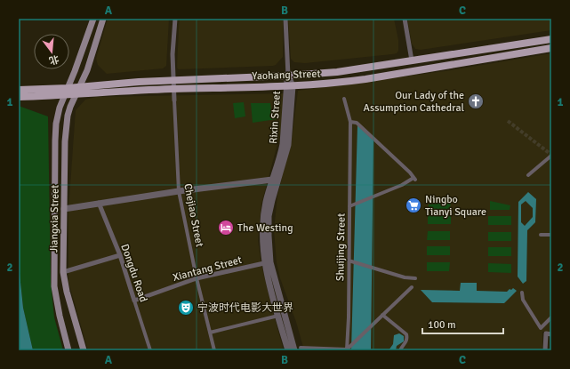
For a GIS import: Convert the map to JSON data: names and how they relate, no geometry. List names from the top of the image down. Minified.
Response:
{"streets":{"main road":["Yaohang Street","Jiangxia Street"],"street":["Rixin Street","Chejiao Street","Shuijing Street","Xiantang Street","Dongdu Road"]},"crossings":[["Yaohang Street","Rixin Street"],["Yaohang Street","Chejiao Street"],["Yaohang Street","Jiangxia Street"],["Rixin Street","Xiantang Street"],["Chejiao Street","Xiantang Street"],["Xiantang Street","Dongdu Road"]],"places":{"church":["Our Lady of the Assumption Cathedral"],"supermarket":["Ningbo Tianyi Square"],"hotel":["The Westing"],"theatre":["宁波时代电影大世界"]},"scale_bar":"100 m","north":"bottom","grid":{"columns":["A","B","C"],"rows":["1","2"]}}
